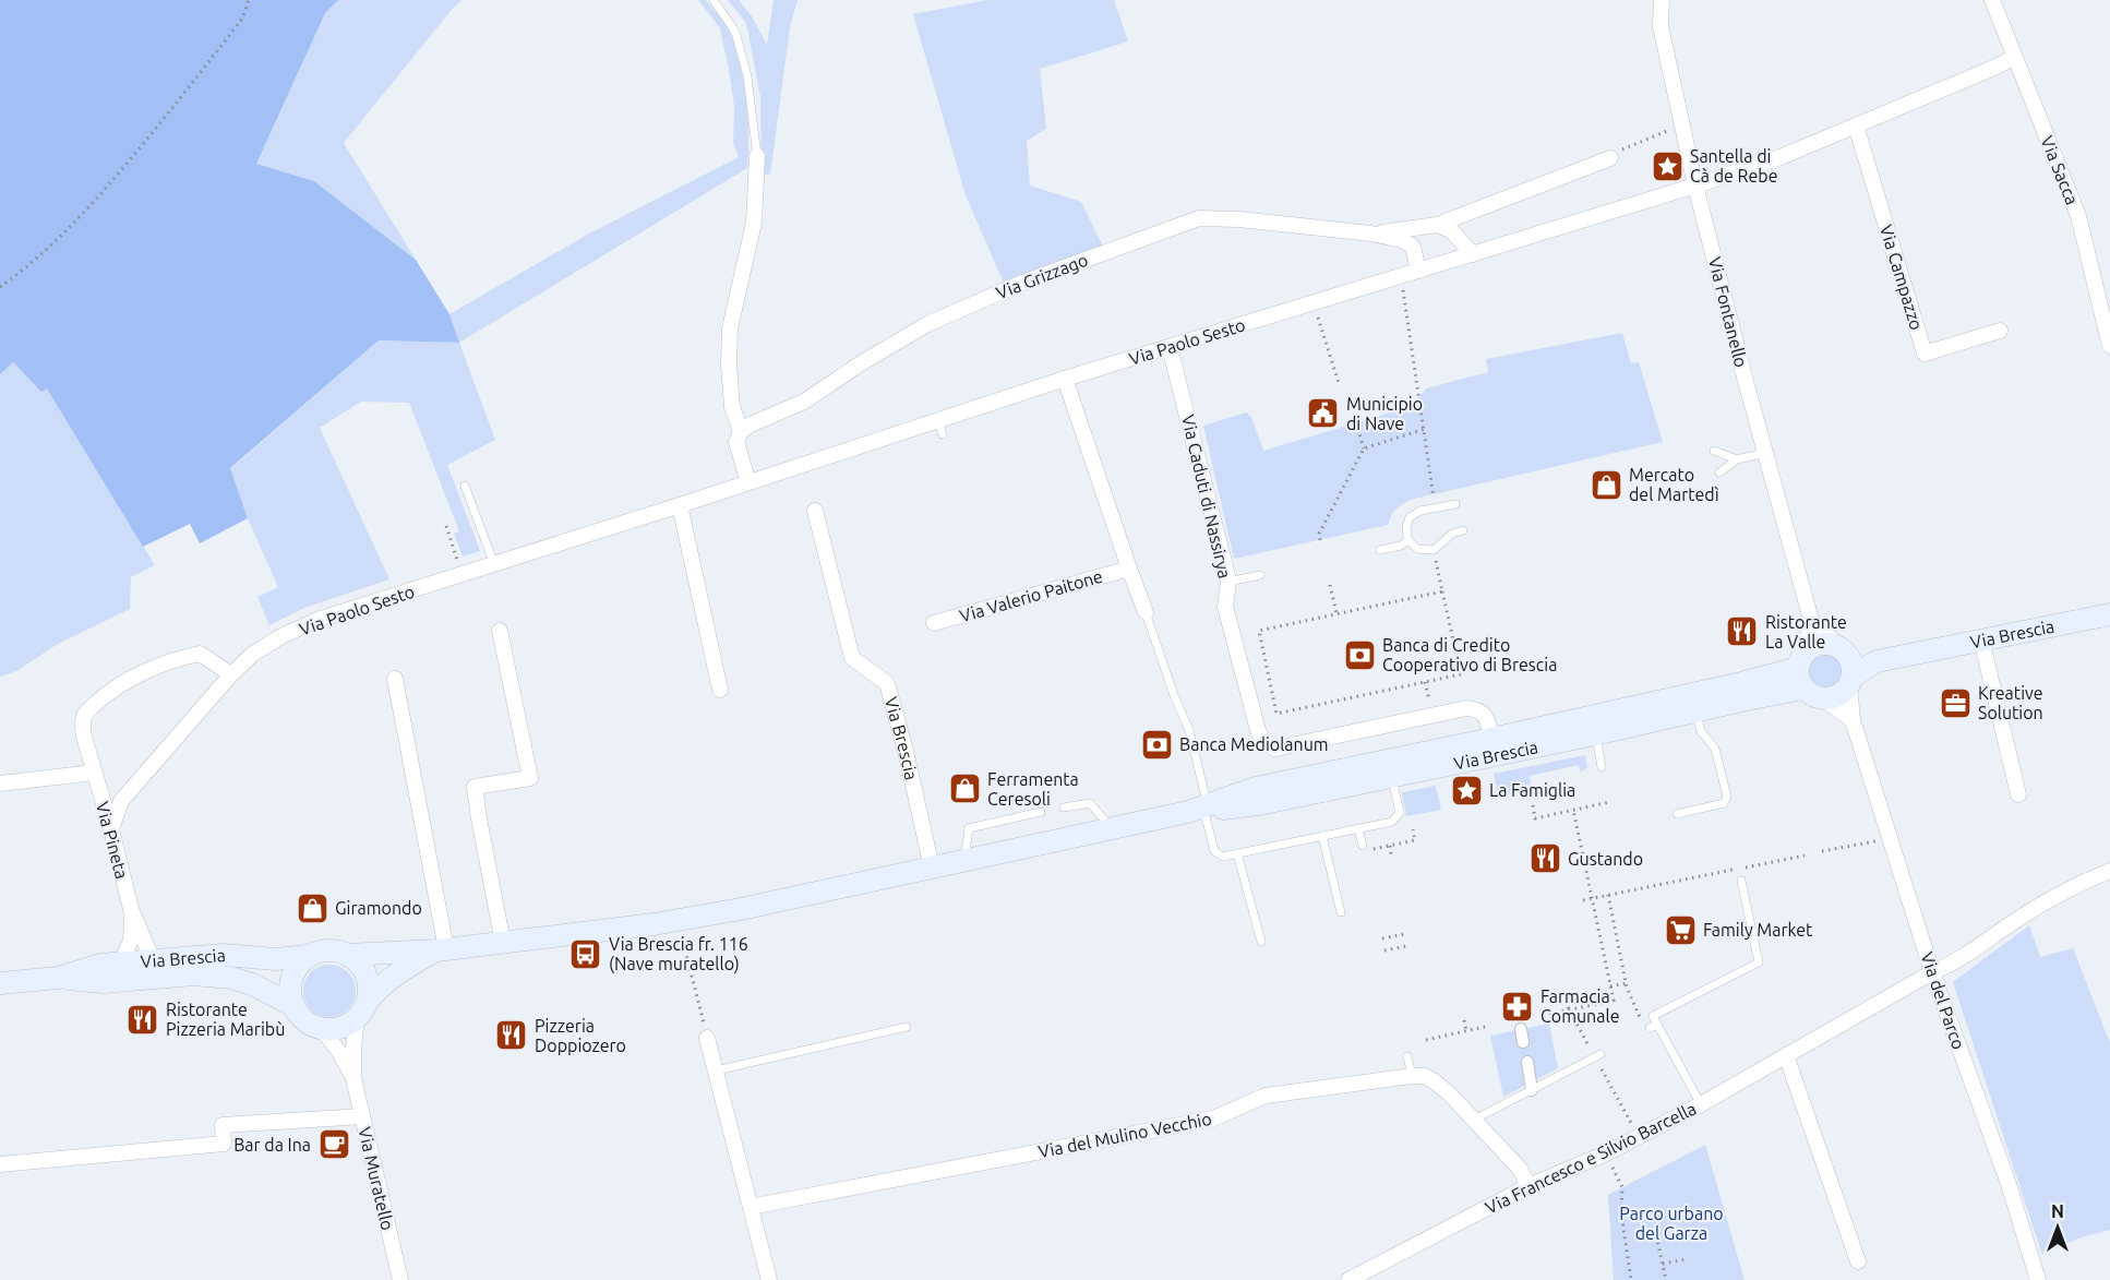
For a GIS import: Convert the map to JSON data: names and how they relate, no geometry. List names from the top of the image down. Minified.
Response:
{"streets":{"main road":["Via Brescia"],"street":["Via Sacca","Via Grizzago","Via Campazzo","Via Fontanello","Via Paolo Sesto","Via Caduti di Nassirya","Via Valerio Paitone","Via Pineta","Via del Parco","Via del Mulino Vecchio","Via Francesco e Silvio Barcella","Via Muratello"]},"crossings":[["Via Grizzago","Via Paolo Sesto"],["Via Fontanello","Via Paolo Sesto"],["Via Fontanello","Via Brescia"],["Via Paolo Sesto","Via Caduti di Nassirya"],["Via Paolo Sesto","Via Valerio Paitone"],["Via Paolo Sesto","Via Pineta"],["Via Caduti di Nassirya","Via Brescia"],["Via Brescia","Via Pineta"],["Via Brescia","Via Muratello"],["Via del Parco","Via Francesco e Silvio Barcella"],["Via del Mulino Vecchio","Via Francesco e Silvio Barcella"]],"parks":["Parco urbano del Garza"],"places":{"place":["Santella di Cà de Rebe","La Famiglia"],"public building":["Municipio di Nave"],"shop":["Mercato del Martedì","Ferramenta Ceresoli","Giramondo"],"restaurant":["Ristorante La Valle","Gustando","Ristorante Pizzeria Maribù","Pizzeria Doppiozero"],"bank":["Banca di Credito Cooperativo di Brescia","Banca Mediolanum"],"office":["Kreative Solution"],"supermarket":["Family Market"],"bus stop":["Via Brescia fr. 116 (Nave muratello)"],"pharmacy":["Farmacia Comunale"],"cafe":["Bar da Ina"]},"north":"top"}
